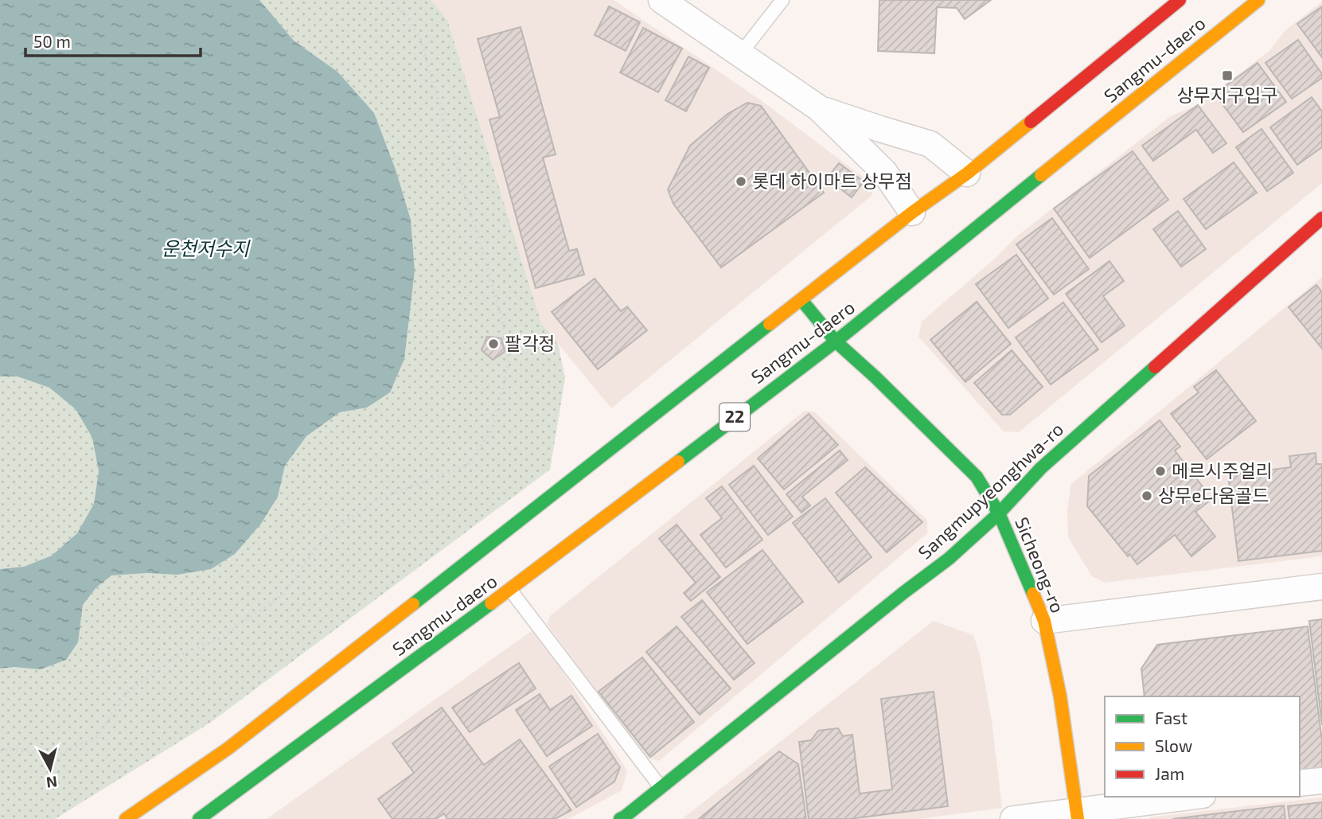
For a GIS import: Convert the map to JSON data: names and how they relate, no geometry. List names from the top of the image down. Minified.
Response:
{"streets":{"main road":["Sangmu-daero","22","Sangmupyeonghwa-ro","Sicheong-ro"]},"crossings":[["Sangmu-daero","Sicheong-ro"],["Sangmupyeonghwa-ro","Sicheong-ro"]],"water":["운천저수지"],"places":{"transit":["상무지구입구"],"other":["롯데 하이마트 상무점","팔각정","메르시주얼리","상무e다움골드"]},"legend":["Fast","Slow","Jam"],"scale_bar":"50 m","north":"bottom"}
